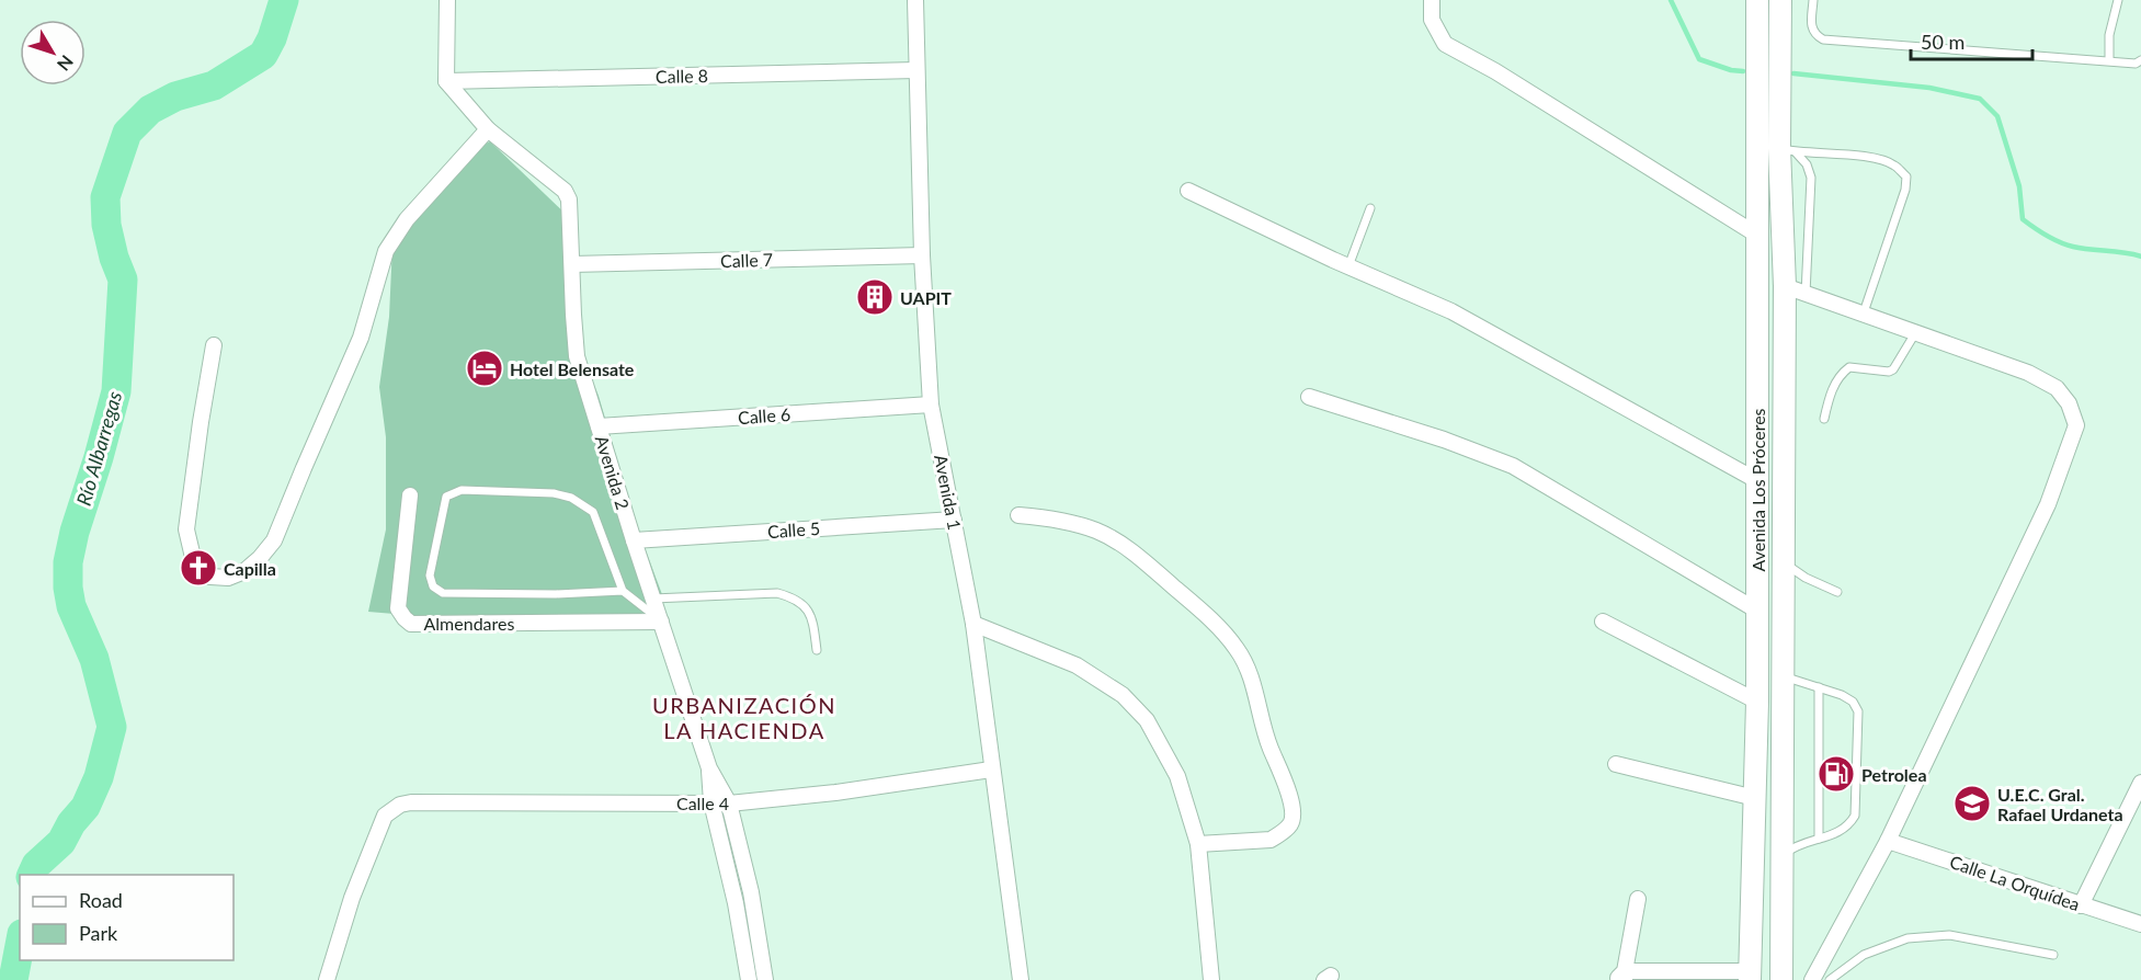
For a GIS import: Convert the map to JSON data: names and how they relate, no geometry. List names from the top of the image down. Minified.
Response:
{"streets":{"main road":["Avenida Los Próceres"],"street":["Calle 8","Calle 7","Calle 6","Avenida 2","Avenida 1","Calle 5","Almendares","Calle 4","Calle La Orquídea"]},"crossings":[["Calle 8","Avenida 2"],["Calle 8","Avenida 1"],["Calle 7","Avenida 2"],["Calle 7","Avenida 1"],["Calle 6","Avenida 2"],["Calle 6","Avenida 1"],["Avenida 2","Calle 5"],["Avenida 2","Almendares"],["Avenida 2","Calle 4"],["Avenida 1","Calle 5"],["Avenida 1","Calle 4"]],"districts":["URBANIZACIÓN LA HACIENDA"],"water":["Río Albarregas"],"places":{"building":["UAPIT"],"hotel":["Hotel Belensate"],"church":["Capilla"],"fuel station":["Petrolea"],"school or university":["U.E.C. Gral. Rafael Urdaneta"]},"legend":["Road","Park"],"scale_bar":"50 m","north":"bottom right"}
